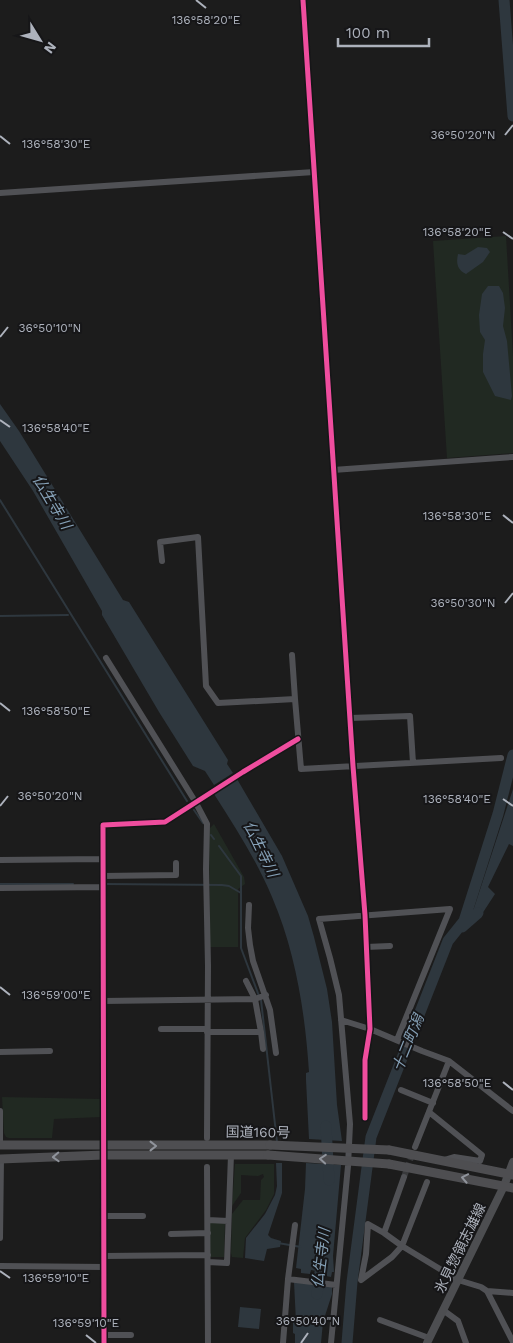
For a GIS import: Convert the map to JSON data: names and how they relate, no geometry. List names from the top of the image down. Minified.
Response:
{"streets":{"highway":["国道160号"],"main road":["氷見惣領志雄線"]},"crossings":[["国道160号","氷見惣領志雄線"]],"water":["仏生寺川","十二町潟"],"scale_bar":"100 m","north":"bottom right","coordinates":["136°58'20\"E","36°50'20\"N","136°58'30\"E","36°50'10\"N","136°58'40\"E","36°50'30\"N","136°58'50\"E","136°59'00\"E","136°59'10\"E","36°50'40\"N"]}
